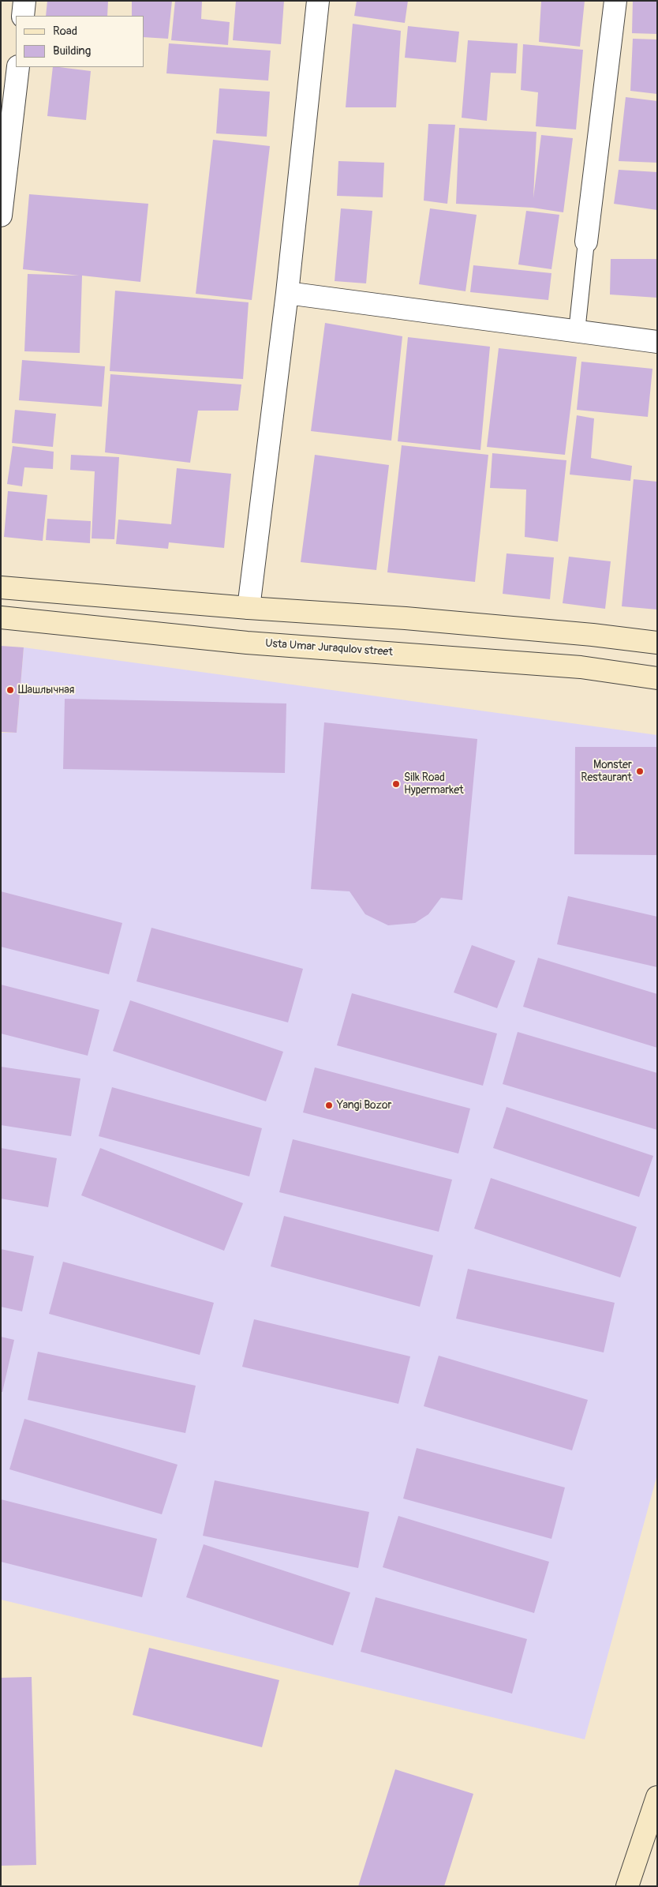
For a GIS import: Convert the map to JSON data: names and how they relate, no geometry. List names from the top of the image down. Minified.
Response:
{"streets":{"main road":["Usta Umar Juraqulov street"]},"places":["Шашлычная","Monster Restaurant","Silk Road Hypermarket","Yangi Bozor"],"legend":["Road","Building"]}
